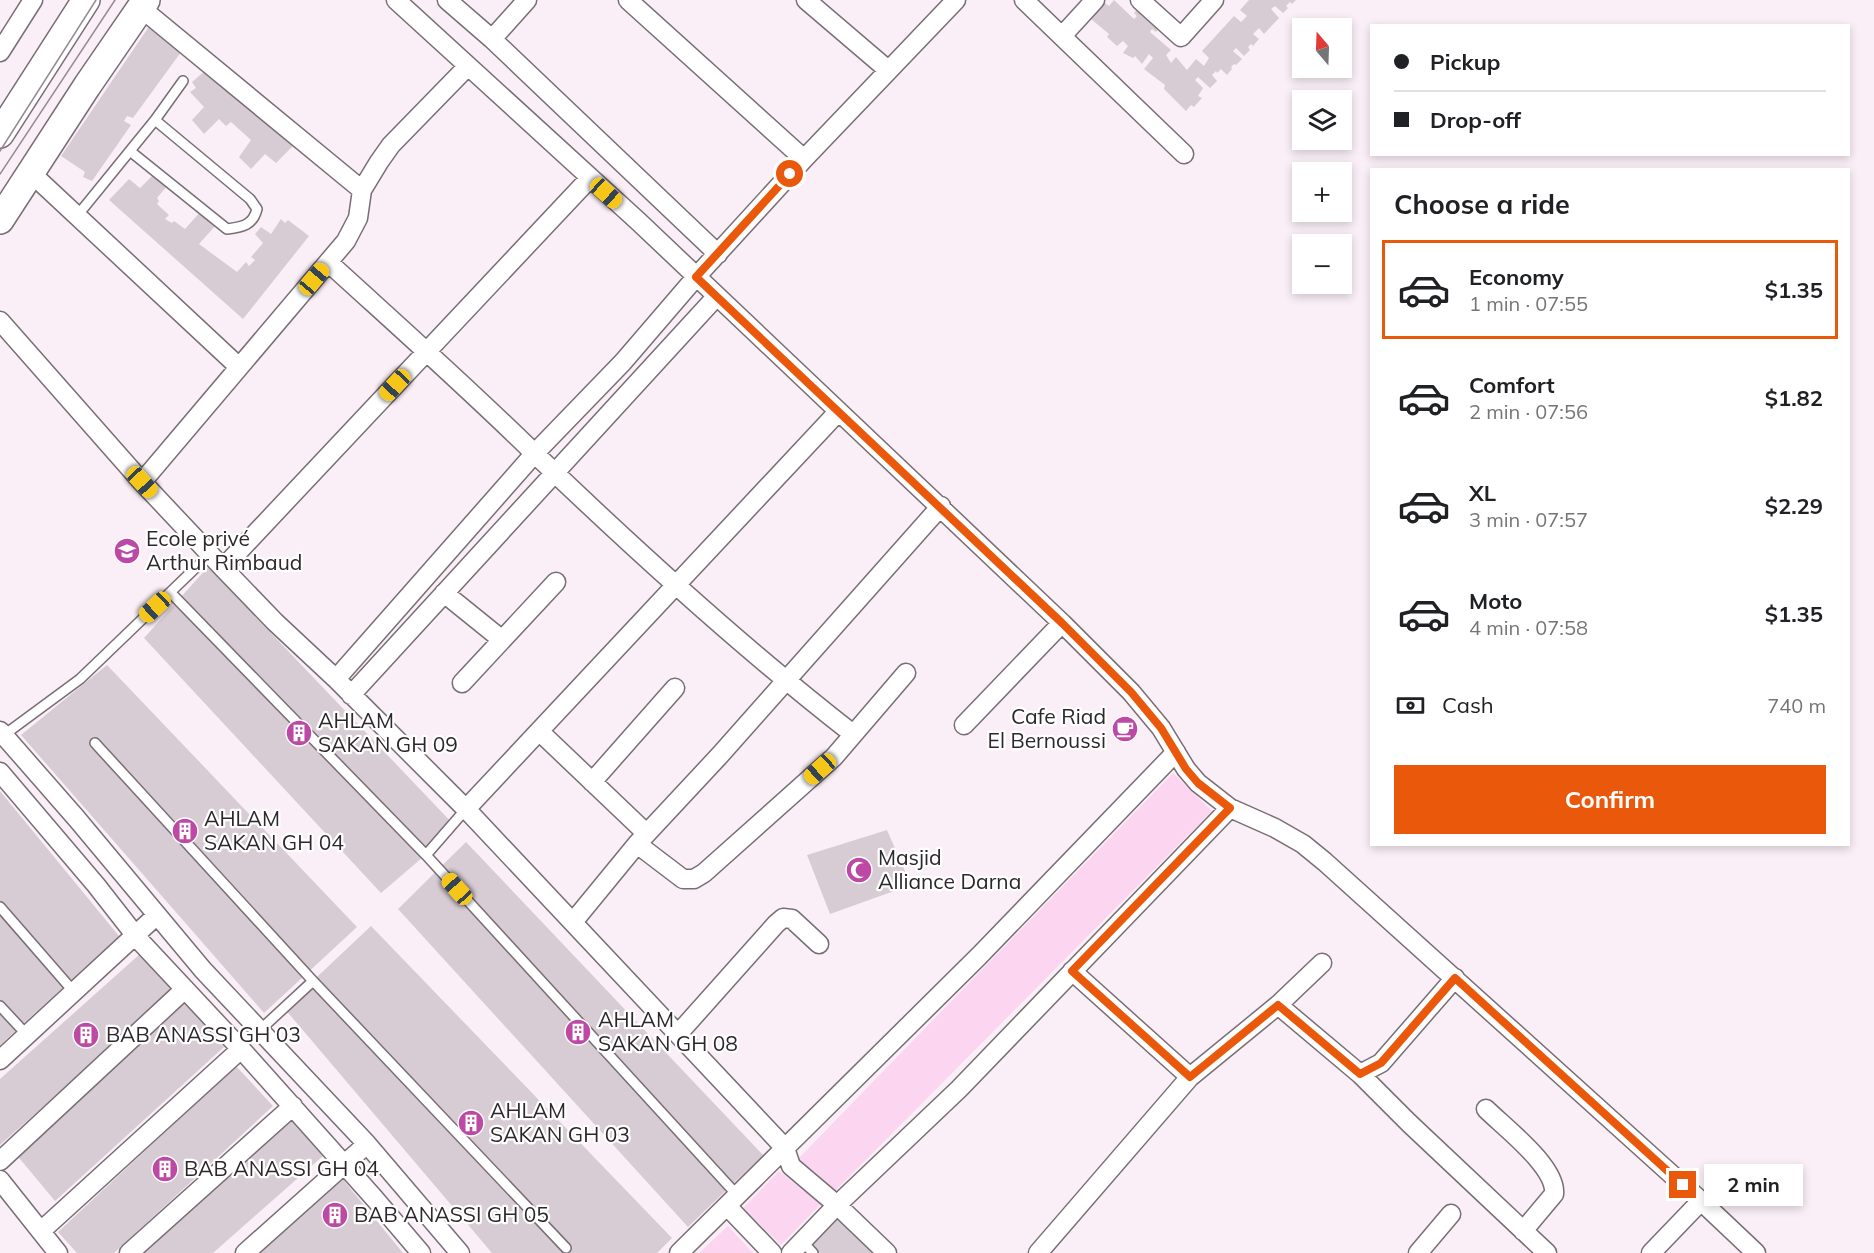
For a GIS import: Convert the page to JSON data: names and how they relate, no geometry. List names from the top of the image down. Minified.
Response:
{"places":{"school or university":["Ecole privé Arthur Rimbaud"],"cafe":["Cafe Riad El Bernoussi"],"building":["AHLAM SAKAN GH 09","AHLAM SAKAN GH 04","AHLAM SAKAN GH 08","BAB ANASSI GH 03","AHLAM SAKAN GH 03","BAB ANASSI GH 04","BAB ANASSI GH 05"],"mosque":["Masjid Alliance Darna"]},"north":"top","page":{"map_buttons":["+","−"],"banner":["Pickup","Drop-off"],"heading":"Choose a ride","list":[{"name":"Economy","note":"1 min · 07:55","value":"$1.35"},{"name":"Comfort","note":"2 min · 07:56","value":"$1.82"},{"name":"XL","note":"3 min · 07:57","value":"$2.29"},{"name":"Moto","note":"4 min · 07:58","value":"$1.35"}],"pay":["Cash","740 m"],"buttons":"Confirm","bubble":"2 min"}}
